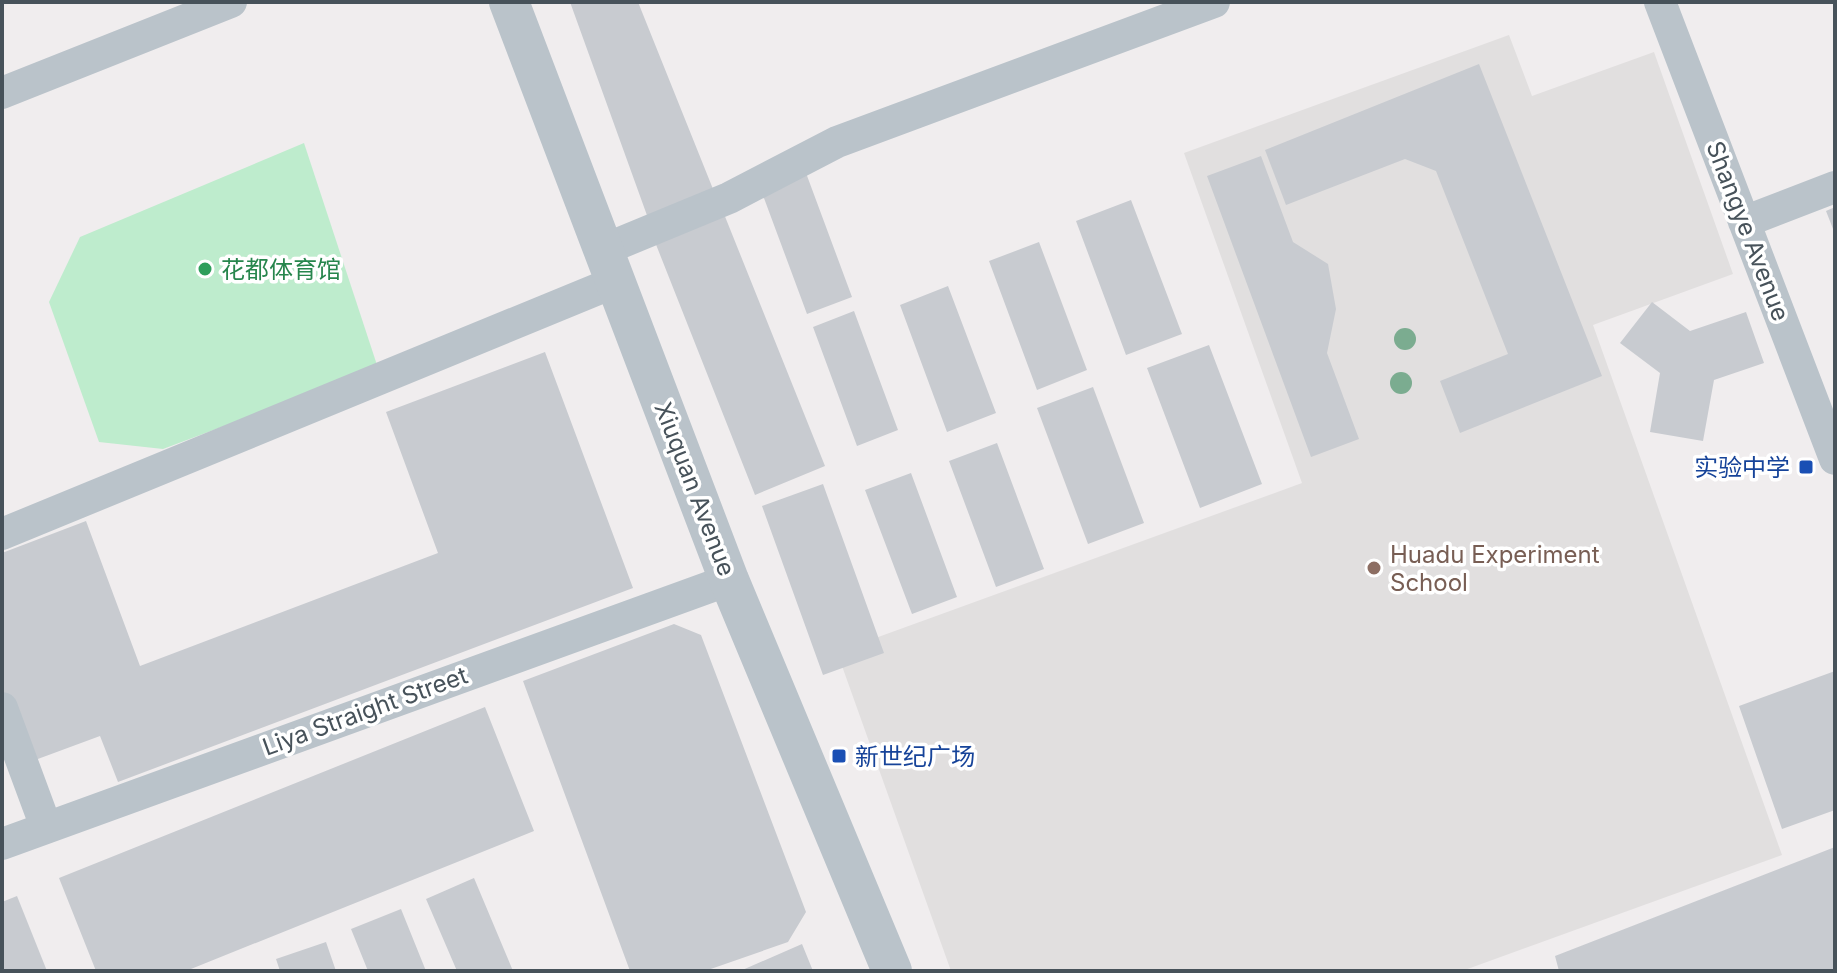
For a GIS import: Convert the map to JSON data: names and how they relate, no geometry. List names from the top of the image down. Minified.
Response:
{"streets":{"street":["Shangye Avenue","Xiuquan Avenue","Liya Straight Street"]},"crossings":[["Xiuquan Avenue","Liya Straight Street"]],"places":{"other":["花都体育馆","Huadu Experiment School"],"transit":["实验中学","新世纪广场"]}}
